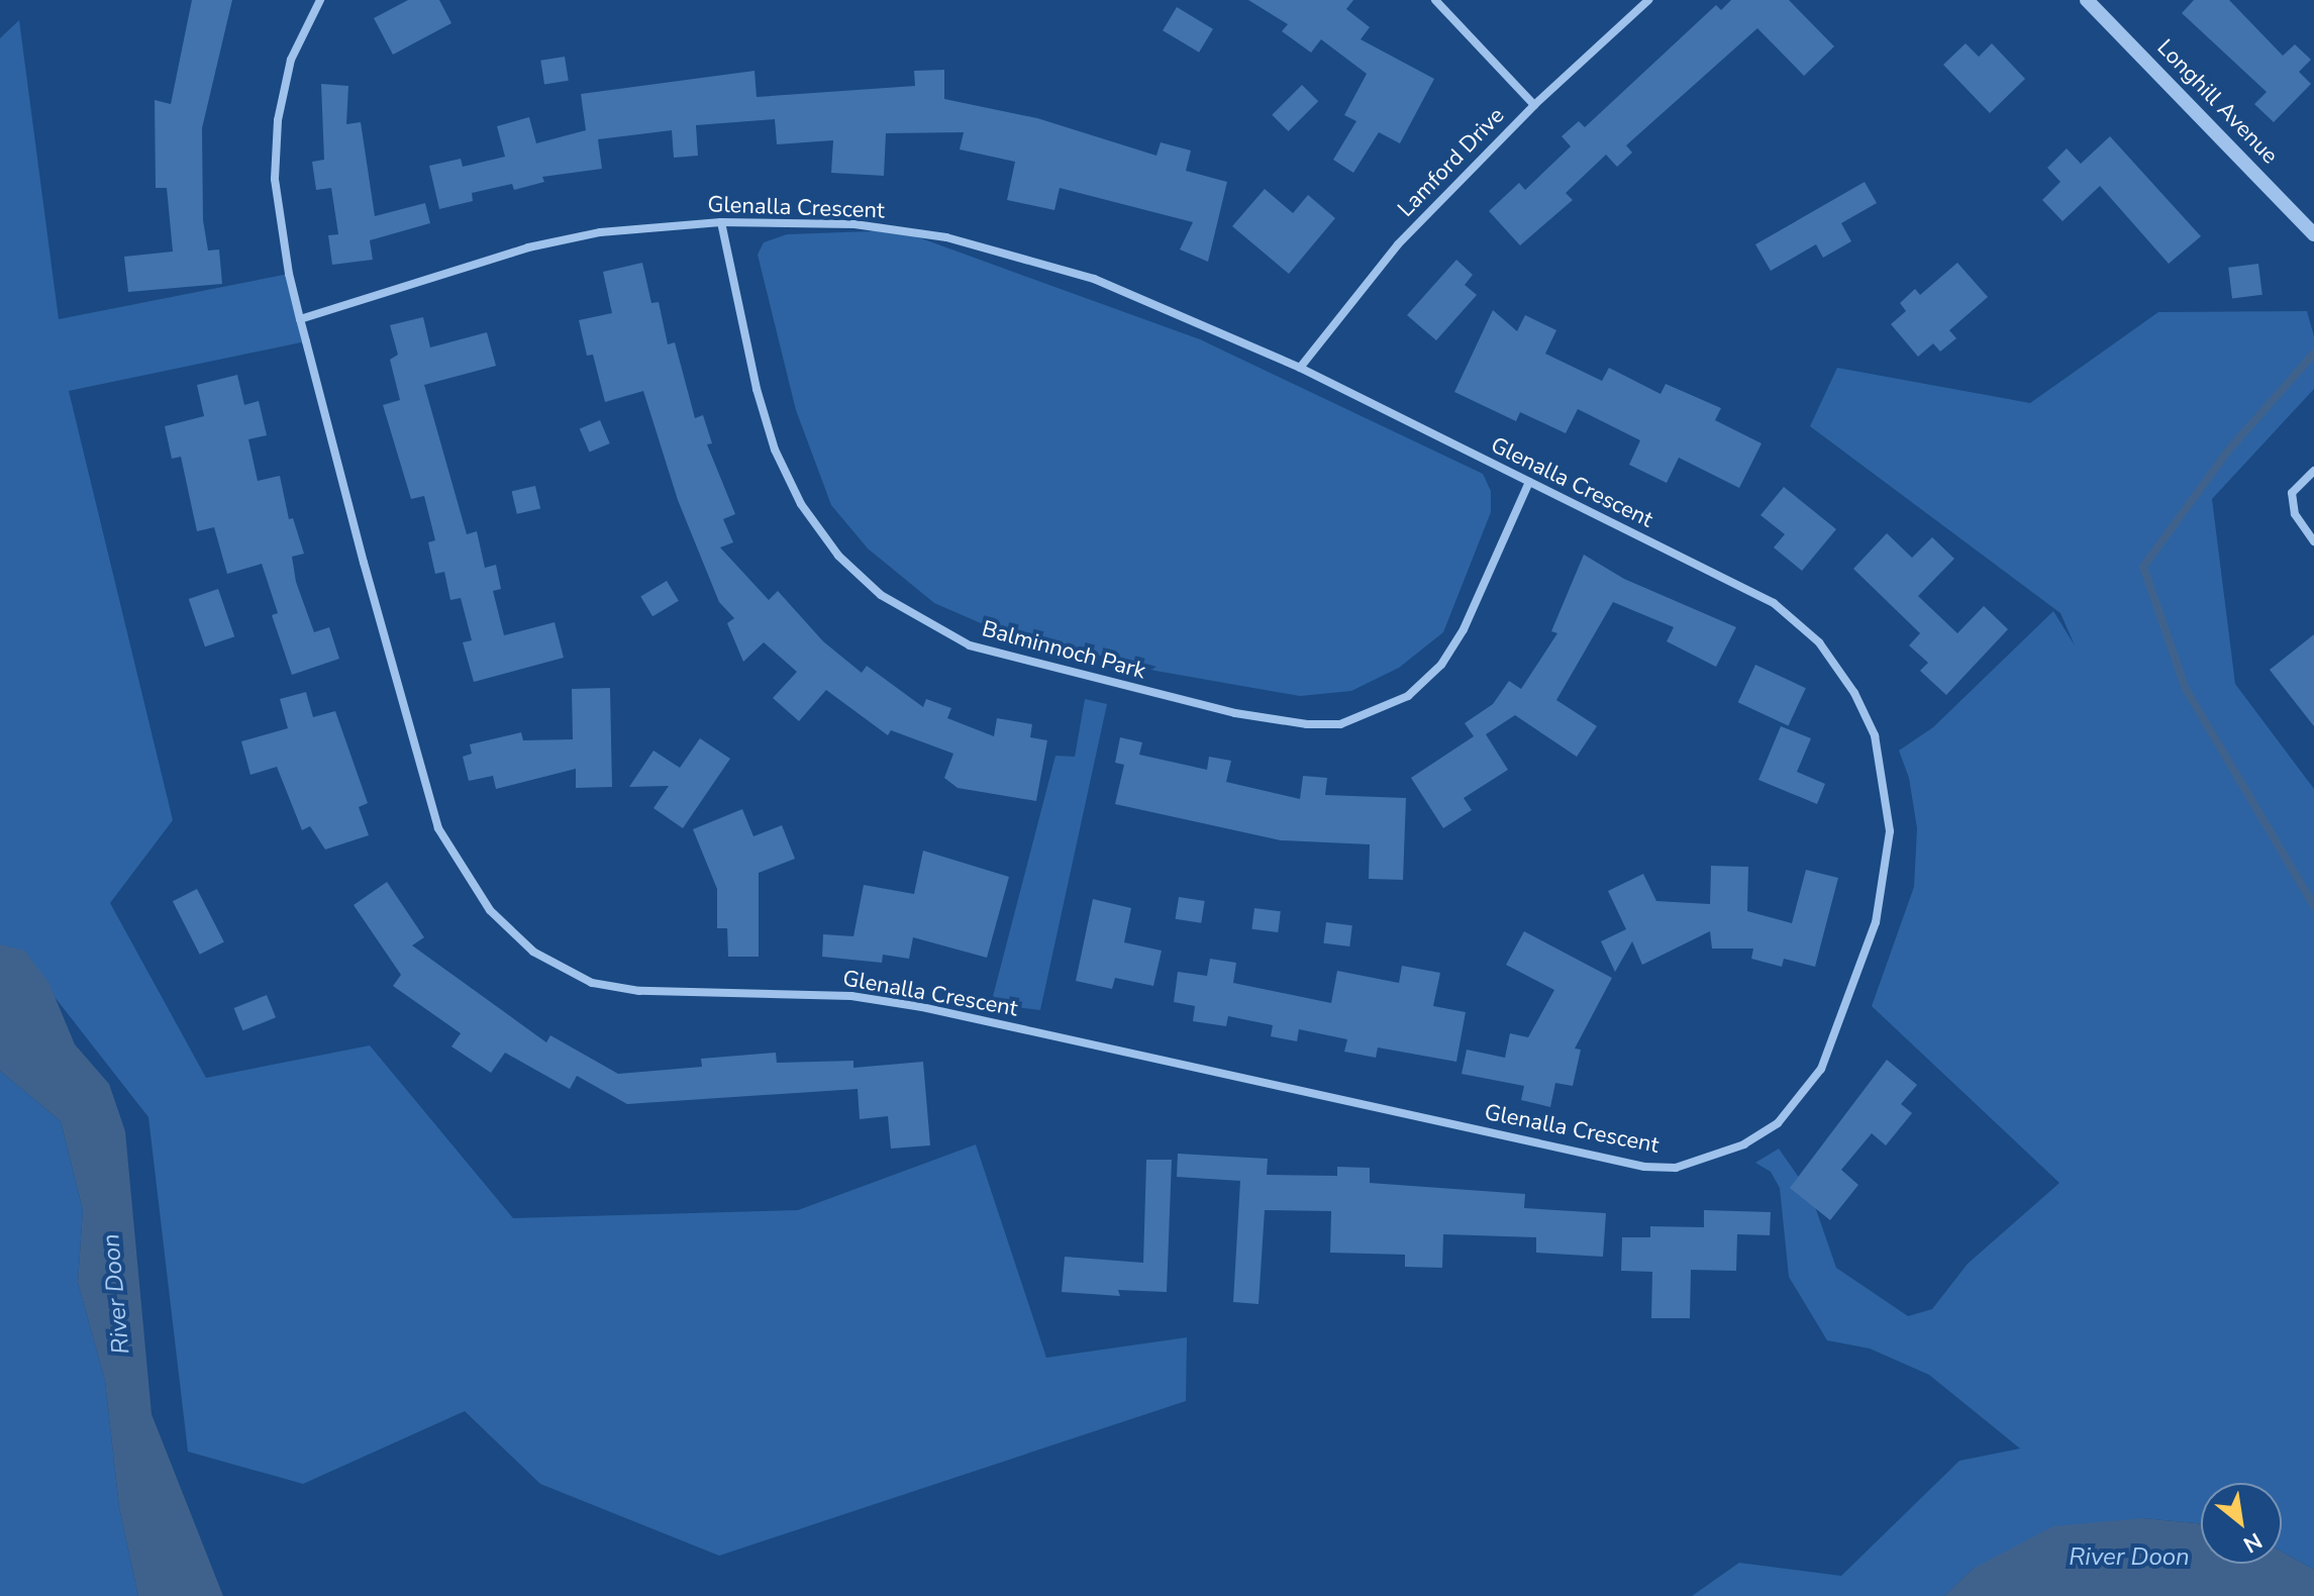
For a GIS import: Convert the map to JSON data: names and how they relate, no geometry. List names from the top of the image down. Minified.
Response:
{"streets":{"street":["Longhill Avenue","Lamford Drive","Glenalla Crescent","Balminnoch Park"]},"crossings":[["Lamford Drive","Glenalla Crescent"],["Glenalla Crescent","Balminnoch Park"]],"water":["River Doon"],"north":"bottom right"}
